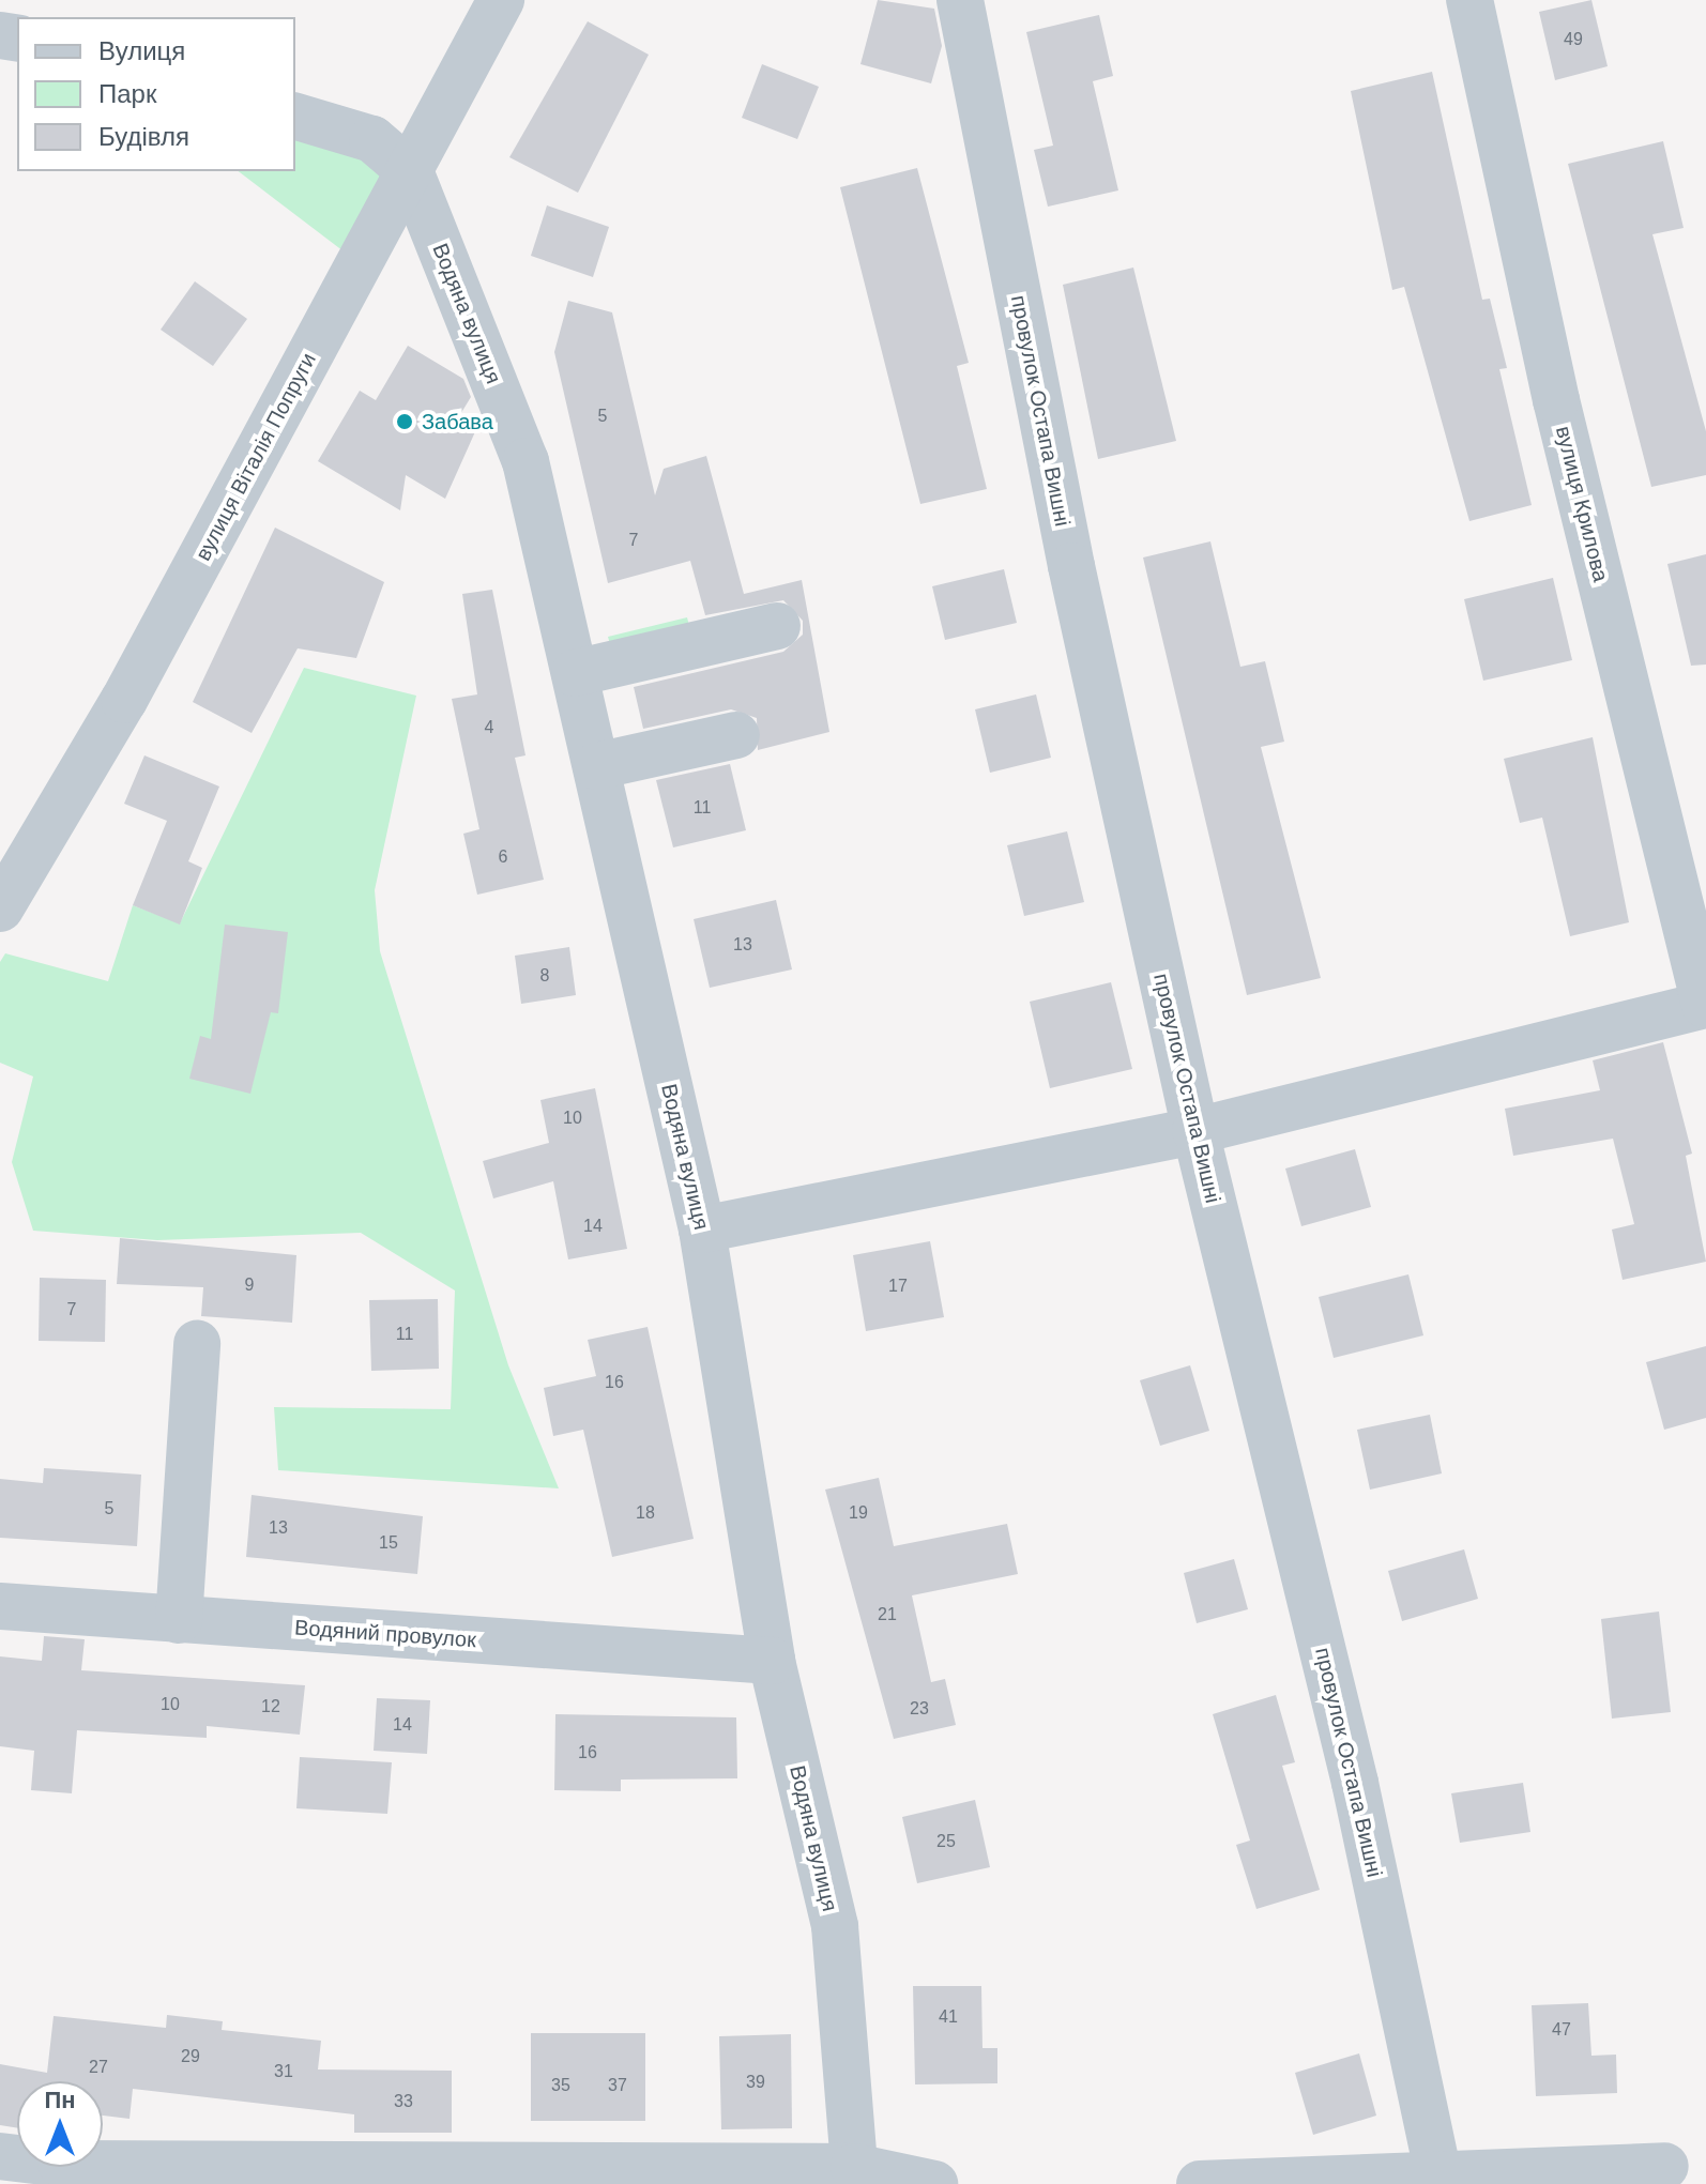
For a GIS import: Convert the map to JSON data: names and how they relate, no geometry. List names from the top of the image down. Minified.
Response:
{"streets":{"street":["Водяна вулиця","провулок Остапа Вишні","вулиця Віталія Попруги","вулиця Крилова","Водяний провулок"]},"crossings":[["Водяна вулиця","вулиця Віталія Попруги"],["Водяна вулиця","Водяний провулок"]],"places":["Забава"],"house_numbers":["49","5","7","4","11","6","13","8","10","14","9","17","7","11","16","5","18","19","13","15","21","10","12","23","14","16","25","41","47","29","27","31","39","35","37","33"],"legend":["Вулиця","Парк","Будівля"],"north":"top"}
